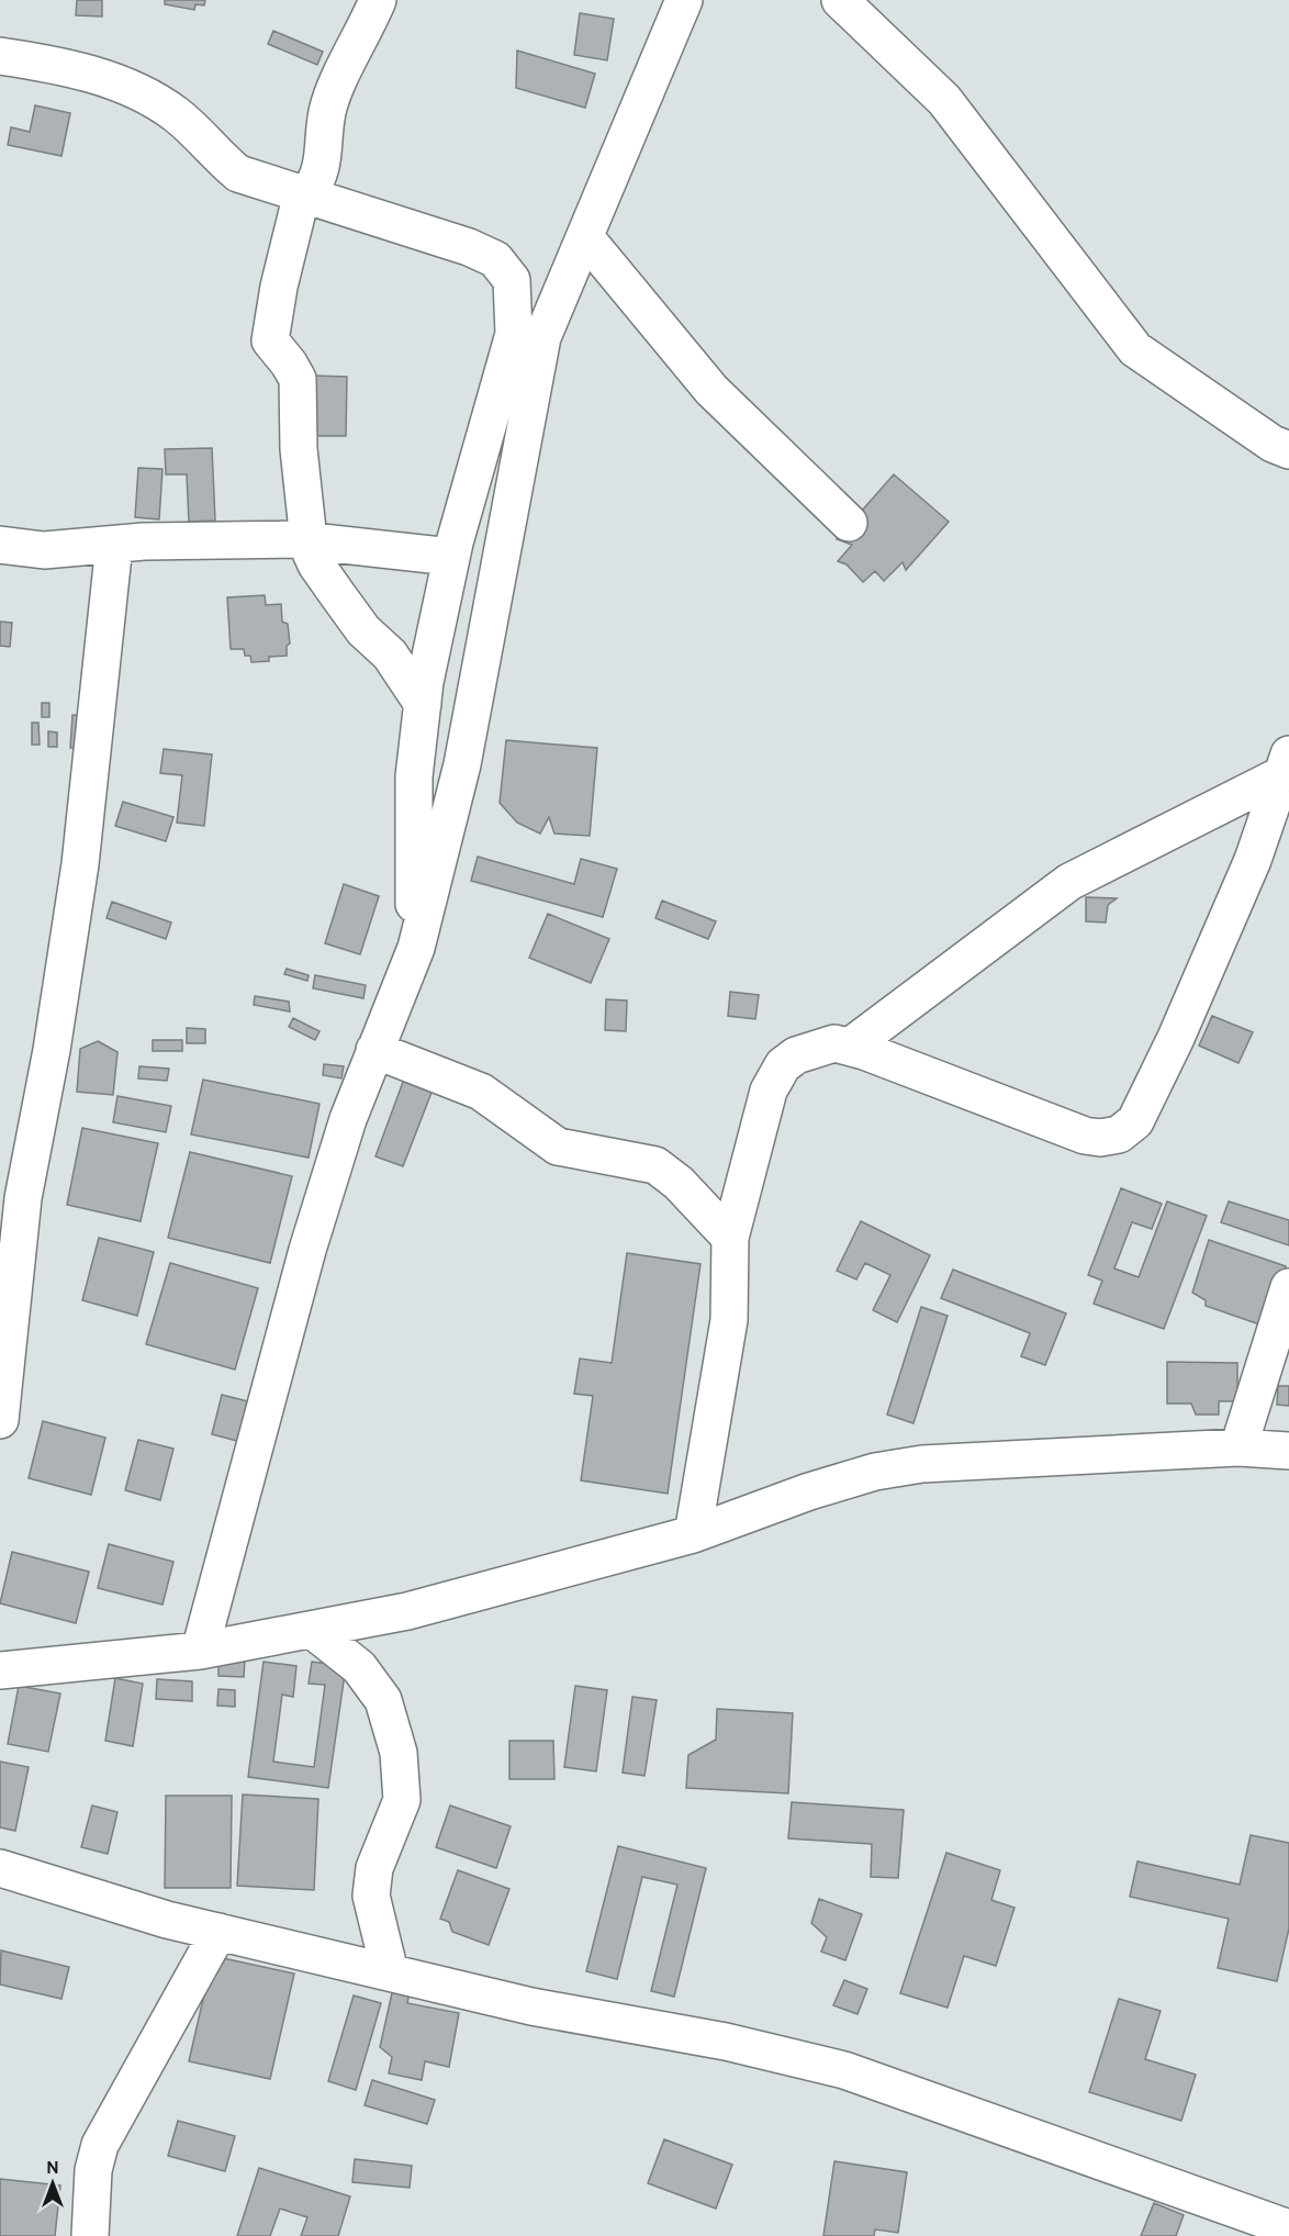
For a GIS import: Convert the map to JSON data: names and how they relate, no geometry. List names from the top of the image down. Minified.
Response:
{"north":"top"}
